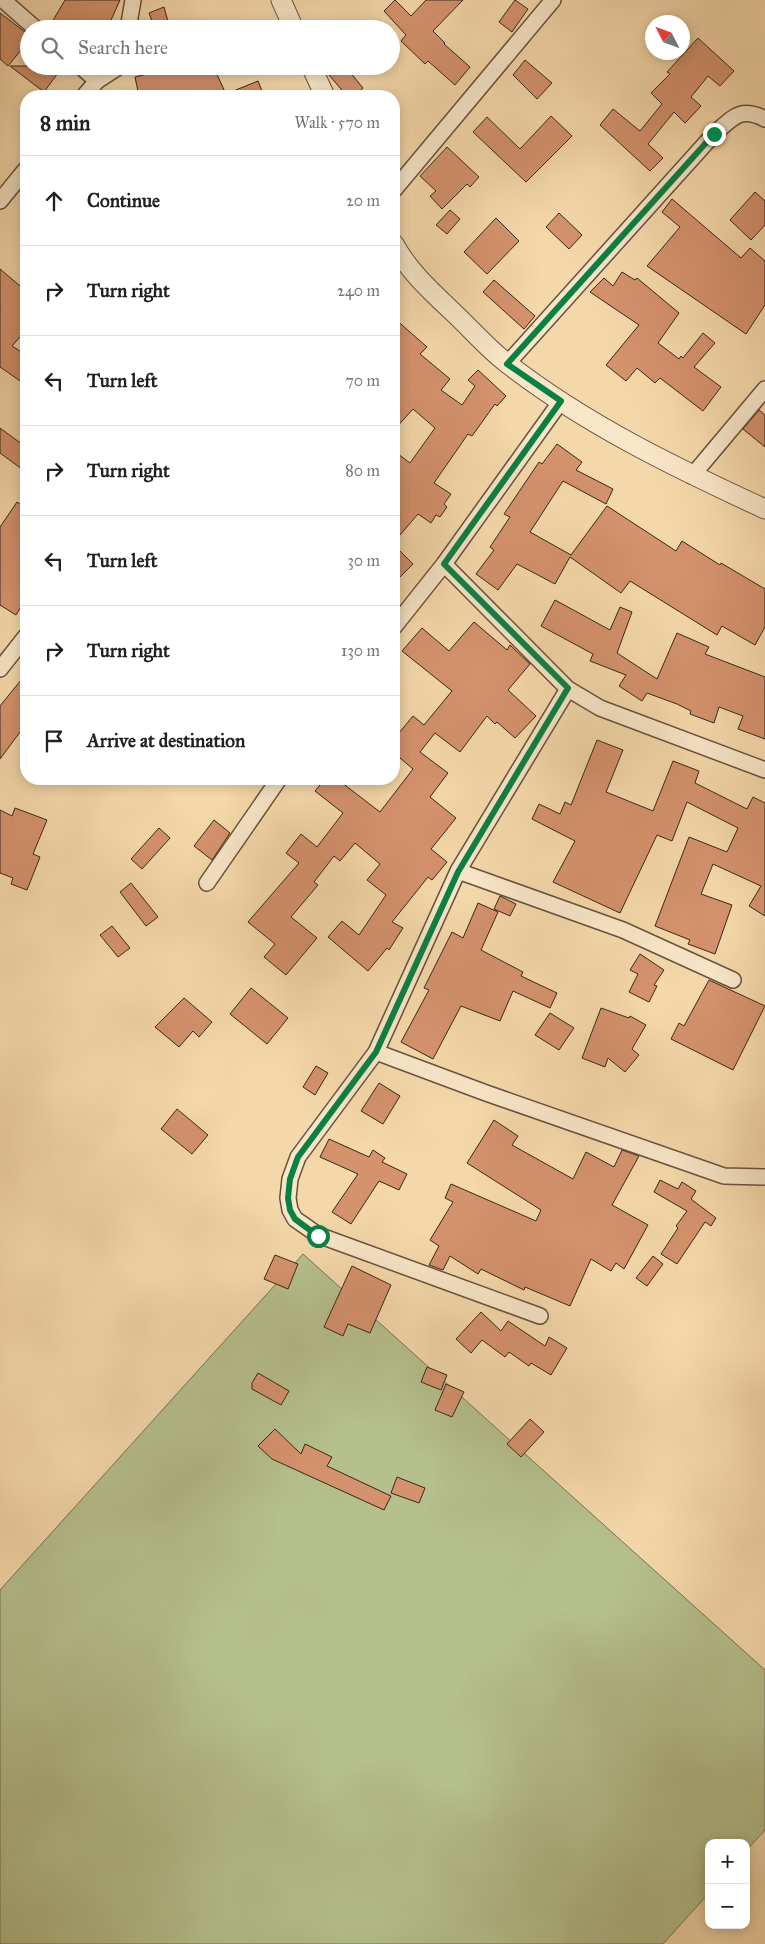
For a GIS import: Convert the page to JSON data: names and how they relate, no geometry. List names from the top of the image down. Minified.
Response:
{"north":"top left","page":{"search":"Search here","heading":["8 min","Walk · 570 m"],"list":[["Continue","20 m"],["Turn right","240 m"],["Turn left","70 m"],["Turn right","80 m"],["Turn left","30 m"],["Turn right","130 m"],"Arrive at destination"],"map_buttons":["+","−"]}}
